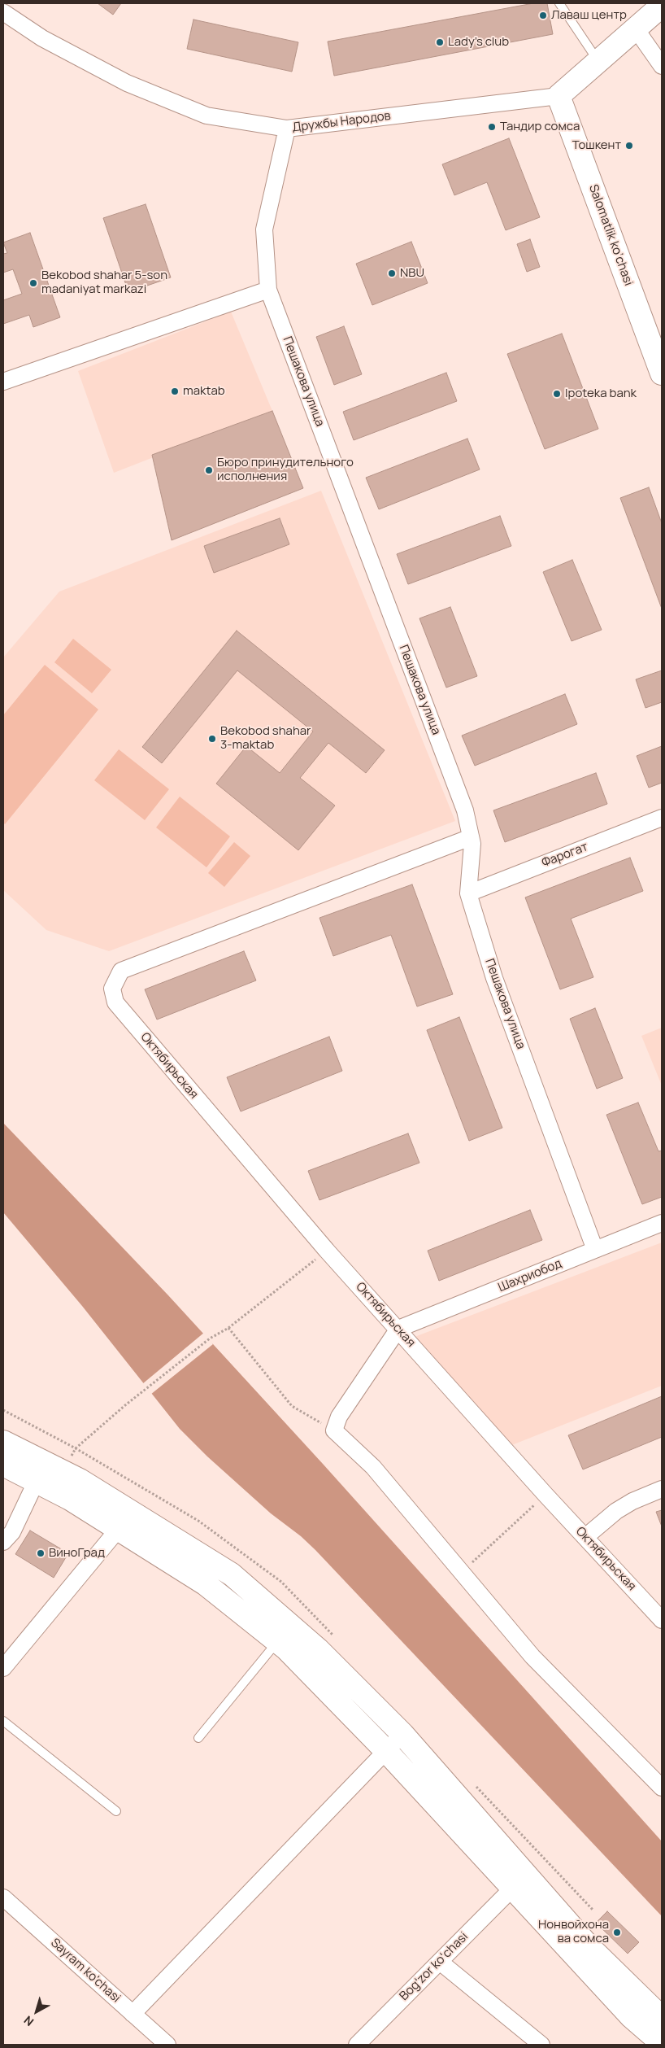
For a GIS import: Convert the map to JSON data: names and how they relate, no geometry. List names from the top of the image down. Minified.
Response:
{"streets":{"main road":["Salomatlik ko‘chasi"],"street":["Дружбы Народов","Пешакова улица","Фарогат","Октябирьская","Шахриобод","Bogʻzor koʻchasi","Sayram ko'chasi"]},"crossings":[["Дружбы Народов","Salomatlik ko‘chasi"],["Дружбы Народов","Пешакова улица"],["Пешакова улица","Фарогат"],["Пешакова улица","Октябирьская"],["Пешакова улица","Шахриобод"],["Октябирьская","Шахриобод"]],"places":["Лаваш центр","Lady’s club","Тандир сомса","Тошкент","NBU","Bekobod shahar 5-son madaniyat markazi","maktab","Ipoteka bank","Бюро принудительного исполнения","Bekobod shahar 3-maktab","ВиноГрад","Нонвойхона ва сомса"],"north":"bottom left"}
